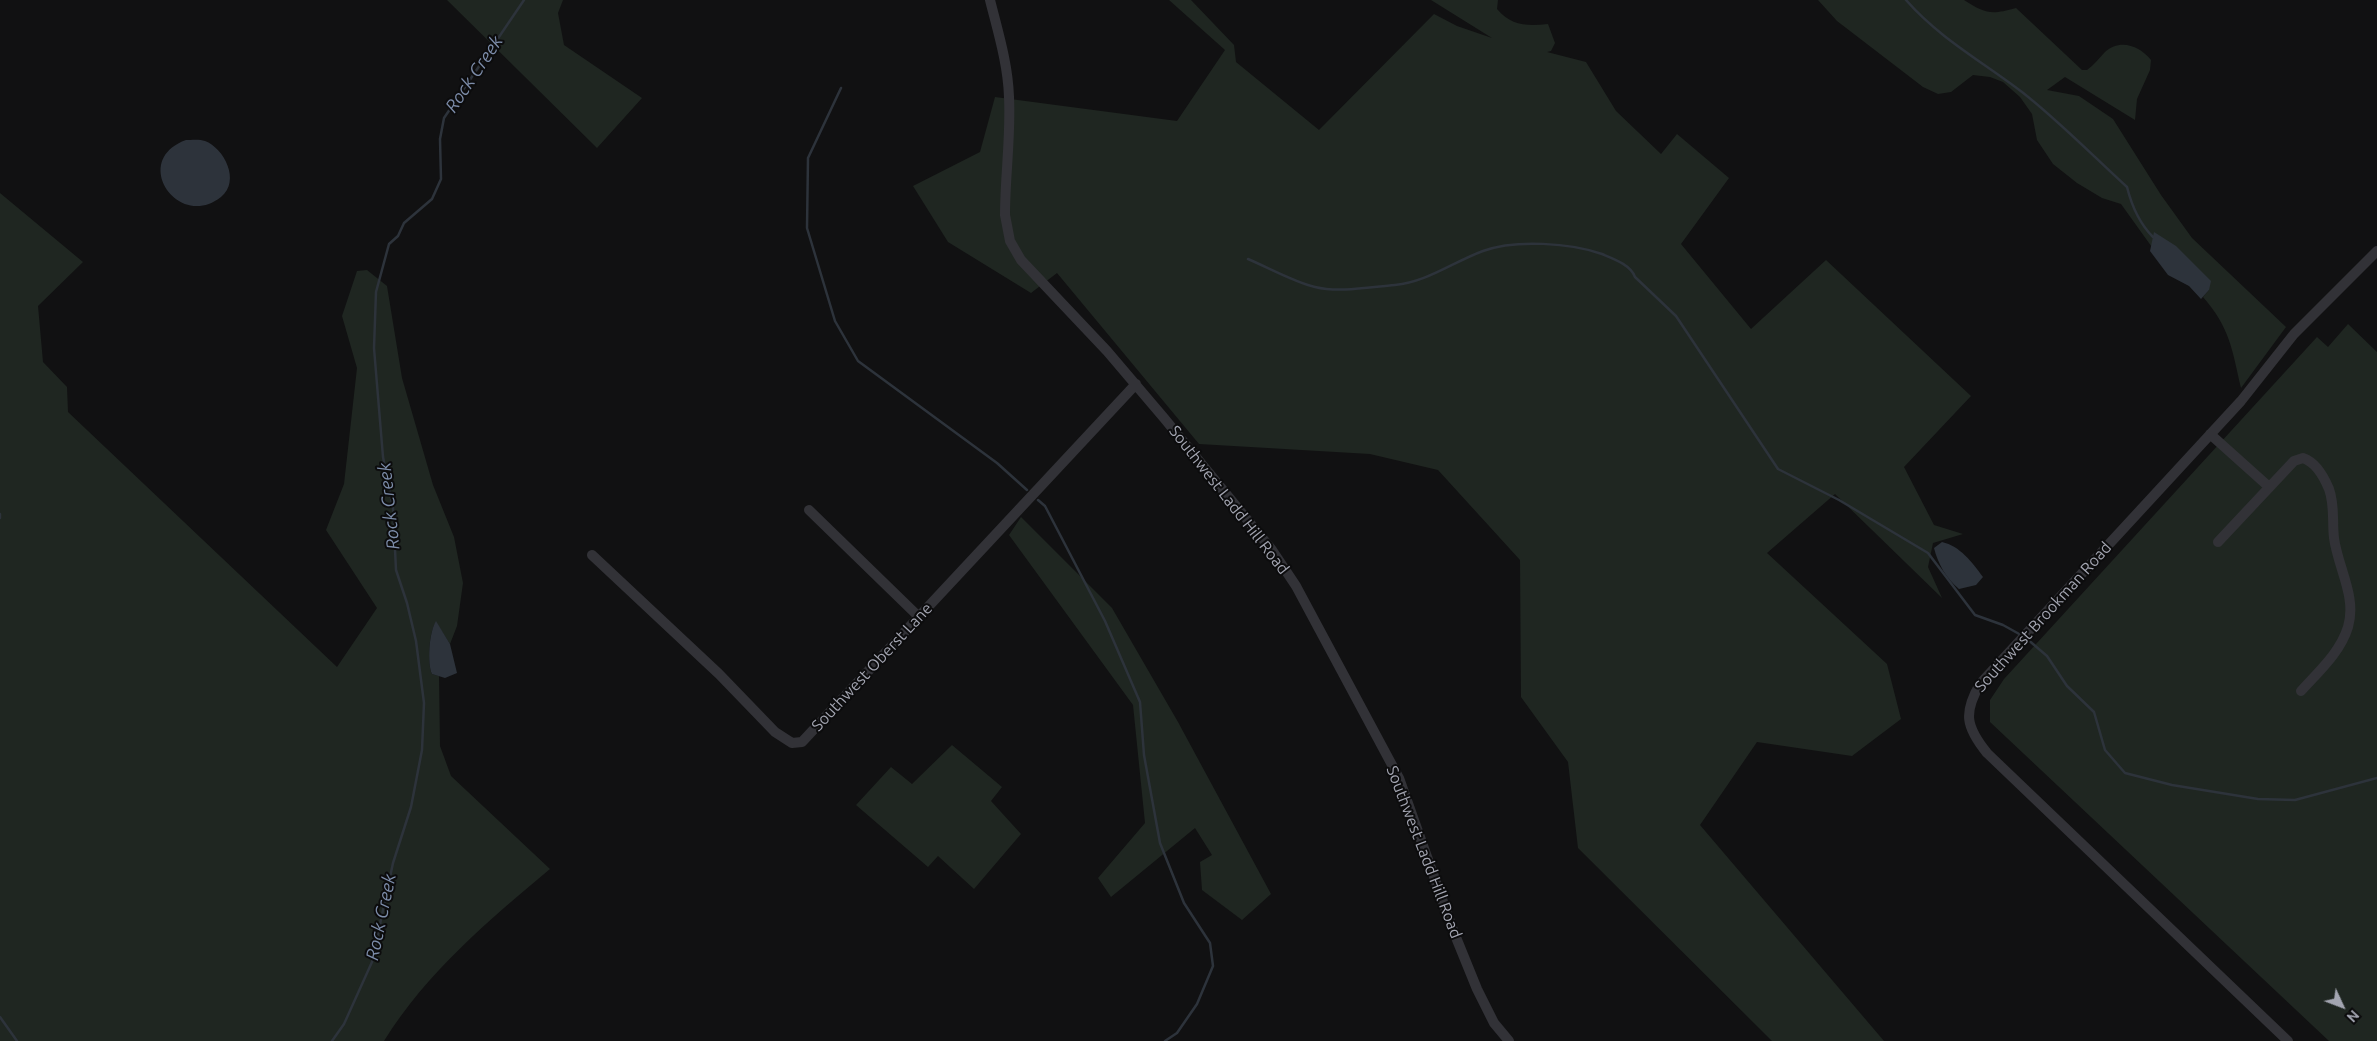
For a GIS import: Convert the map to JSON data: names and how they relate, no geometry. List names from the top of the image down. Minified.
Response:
{"streets":{"street":["Southwest Ladd Hill Road","Southwest Brookman Road","Southwest Oberst Lane"]},"crossings":[["Southwest Ladd Hill Road","Southwest Oberst Lane"]],"water":["Rock Creek"],"north":"bottom right"}
